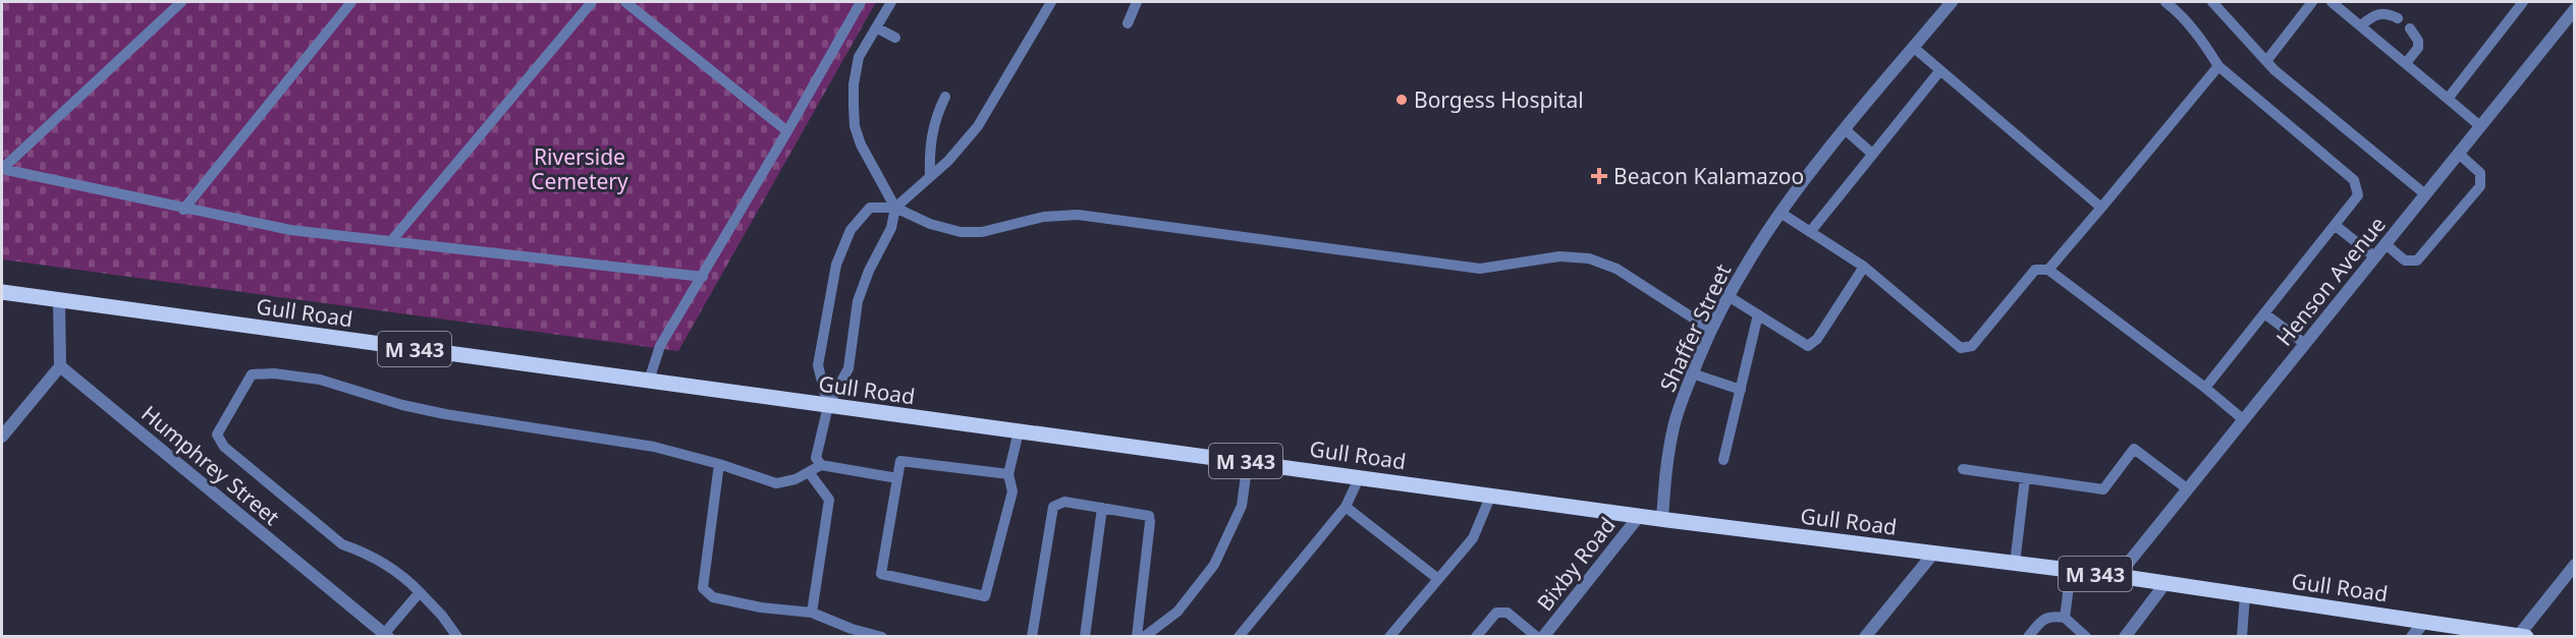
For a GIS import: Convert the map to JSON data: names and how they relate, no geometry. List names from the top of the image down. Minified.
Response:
{"streets":{"main road":["Gull Road","M 343"],"street":["Henson Avenue","Shaffer Street","Humphrey Street","Bixby Road"]},"crossings":[["Henson Avenue","Gull Road"],["Gull Road","Shaffer Street"],["Gull Road","Bixby Road"]],"parks":["Riverside Cemetery"],"places":{"other":["Borgess Hospital"],"health":["Beacon Kalamazoo"]}}
